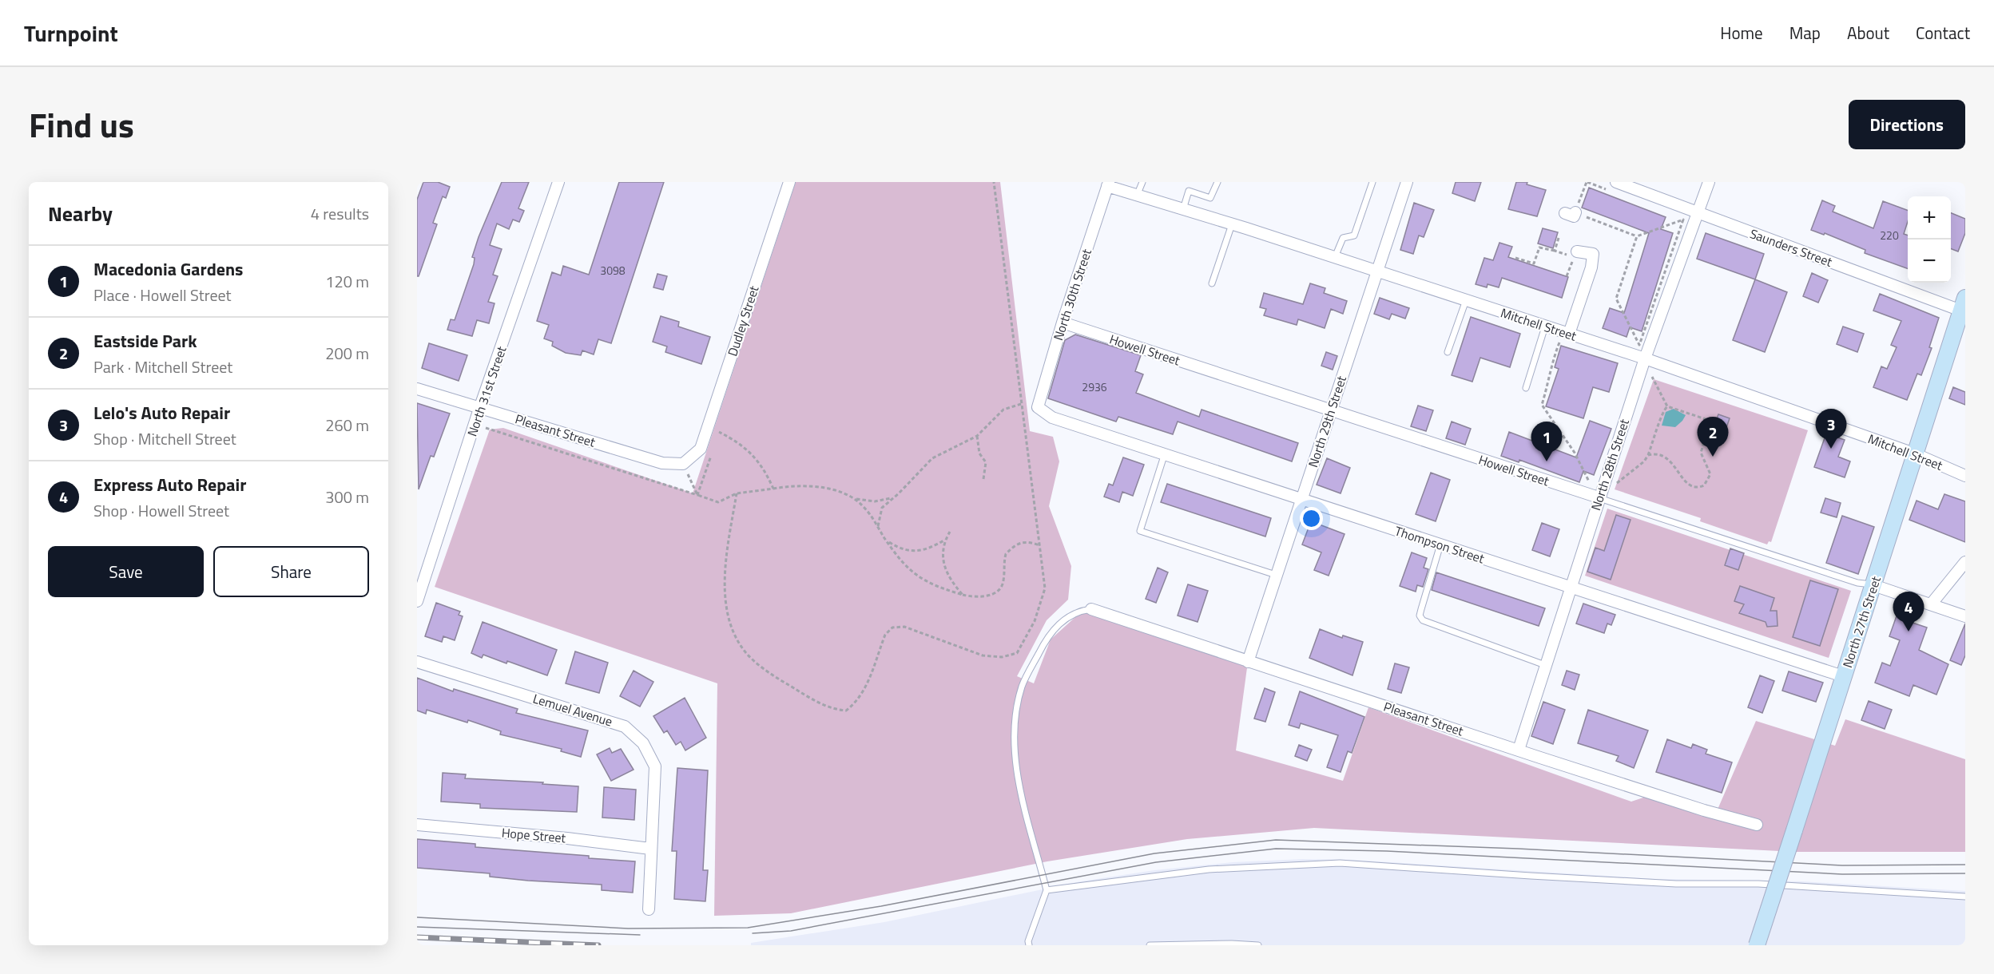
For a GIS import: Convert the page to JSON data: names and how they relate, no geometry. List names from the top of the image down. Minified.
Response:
{"streets":{"main road":["North 27th Street"],"street":["Saunders Street","North 30th Street","Dudley Street","Mitchell Street","Howell Street","North 31st Street","North 29th Street","Pleasant Street","North 28th Street","Thompson Street","Lemuel Avenue","Hope Street"]},"crossings":[["Saunders Street","North 28th Street"],["Saunders Street","North 27th Street"],["North 30th Street","Mitchell Street"],["North 30th Street","Howell Street"],["North 30th Street","Thompson Street"],["Dudley Street","Pleasant Street"],["Mitchell Street","North 29th Street"],["Mitchell Street","North 28th Street"],["Mitchell Street","North 27th Street"],["Howell Street","North 29th Street"],["Howell Street","North 28th Street"],["Howell Street","North 27th Street"],["North 31st Street","Pleasant Street"],["North 29th Street","Pleasant Street"],["North 29th Street","Thompson Street"],["Pleasant Street","North 28th Street"],["North 28th Street","Thompson Street"],["Thompson Street","North 27th Street"],["Lemuel Avenue","Hope Street"]],"house_numbers":["220","3098","2936"],"page":{"header":"Turnpoint","nav":["Home","Map","About","Contact"],"title":"Find us","buttons":["Directions",["Save","Share"]],"heading":["Nearby","4 results"],"map_buttons":["+","−"],"list":[{"mark":"1","name":"Macedonia Gardens","note":"Place · Howell Street","value":"120 m"},{"mark":"2","name":"Eastside Park","note":"Park · Mitchell Street","value":"200 m"},{"mark":"3","name":"Lelo's Auto Repair","note":"Shop · Mitchell Street","value":"260 m"},{"mark":"4","name":"Express Auto Repair","note":"Shop · Howell Street","value":"300 m"}],"pins":["3","2","1","4"]}}
